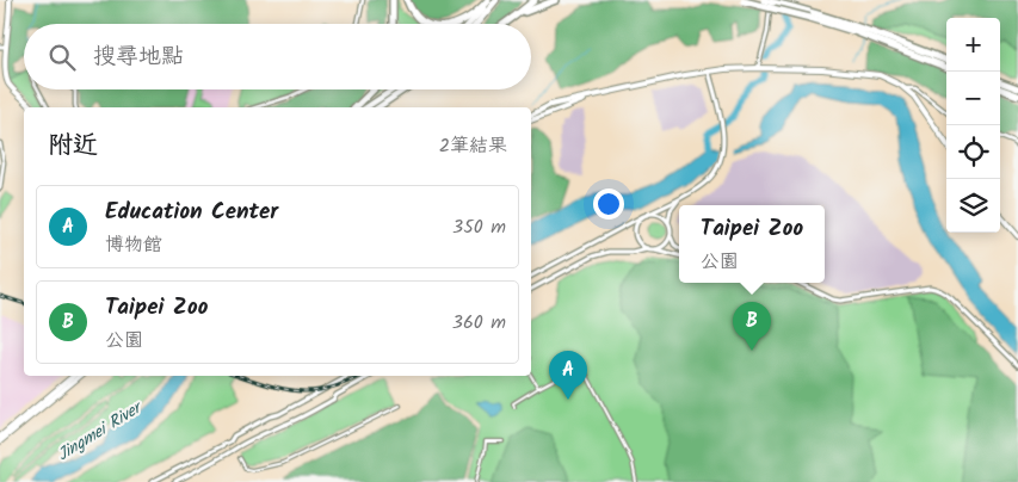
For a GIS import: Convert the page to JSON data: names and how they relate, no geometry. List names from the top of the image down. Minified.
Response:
{"water":["Jingmei River"],"page":{"map_buttons":["+","−"],"search":"搜尋地點","heading":["附近","2筆結果"],"list":[{"mark":"A","name":"Education Center","note":"博物館","value":"350 m"},{"mark":"B","name":"Taipei Zoo","note":"公園","value":"360 m"}],"popup":["Taipei Zoo","公園"],"pins":["B","A"]}}
